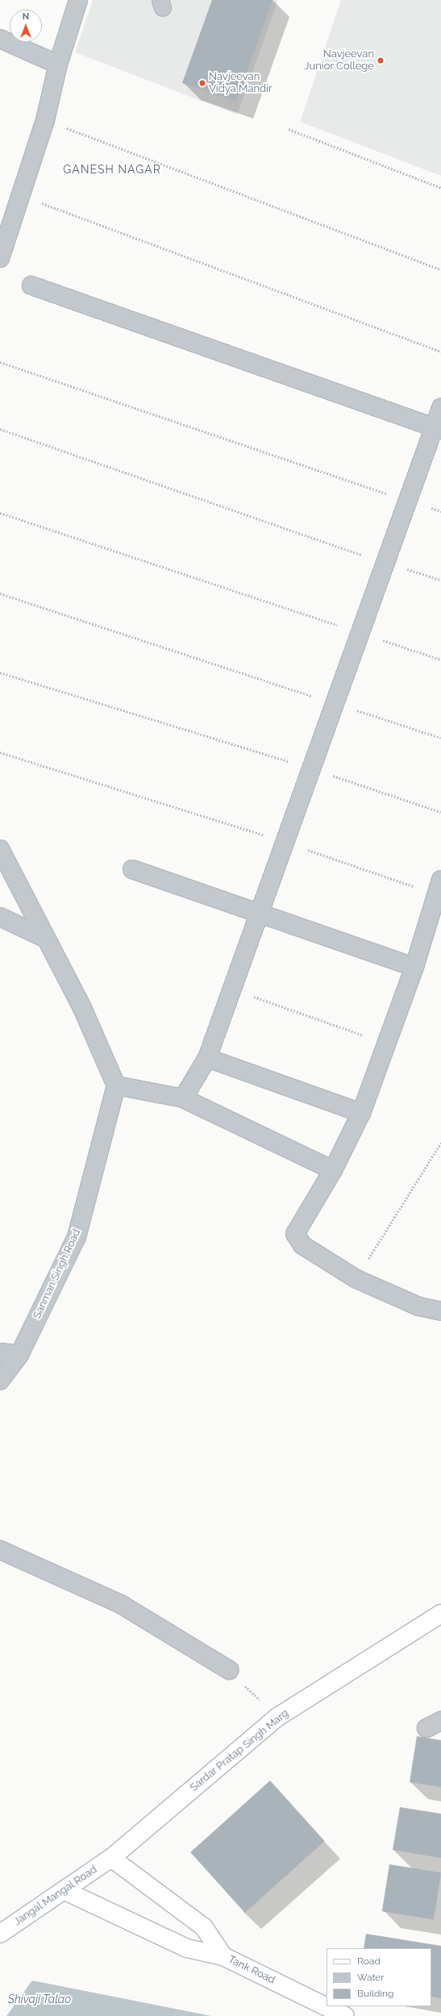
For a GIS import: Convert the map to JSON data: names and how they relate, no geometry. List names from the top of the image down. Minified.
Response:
{"streets":{"main road":["Sardar Pratap Singh Marg","Jangal Mangal Road","Tank Road"],"street":["Sanman Singh Road"]},"crossings":[["Sardar Pratap Singh Marg","Jangal Mangal Road"],["Sardar Pratap Singh Marg","Tank Road"],["Jangal Mangal Road","Tank Road"]],"districts":["GANESH NAGAR"],"water":["Shivaji Talao"],"places":["Navjeevan Junior College","Navjeevan Vidya Mandir"],"legend":["Road","Water","Building"],"north":"top"}
